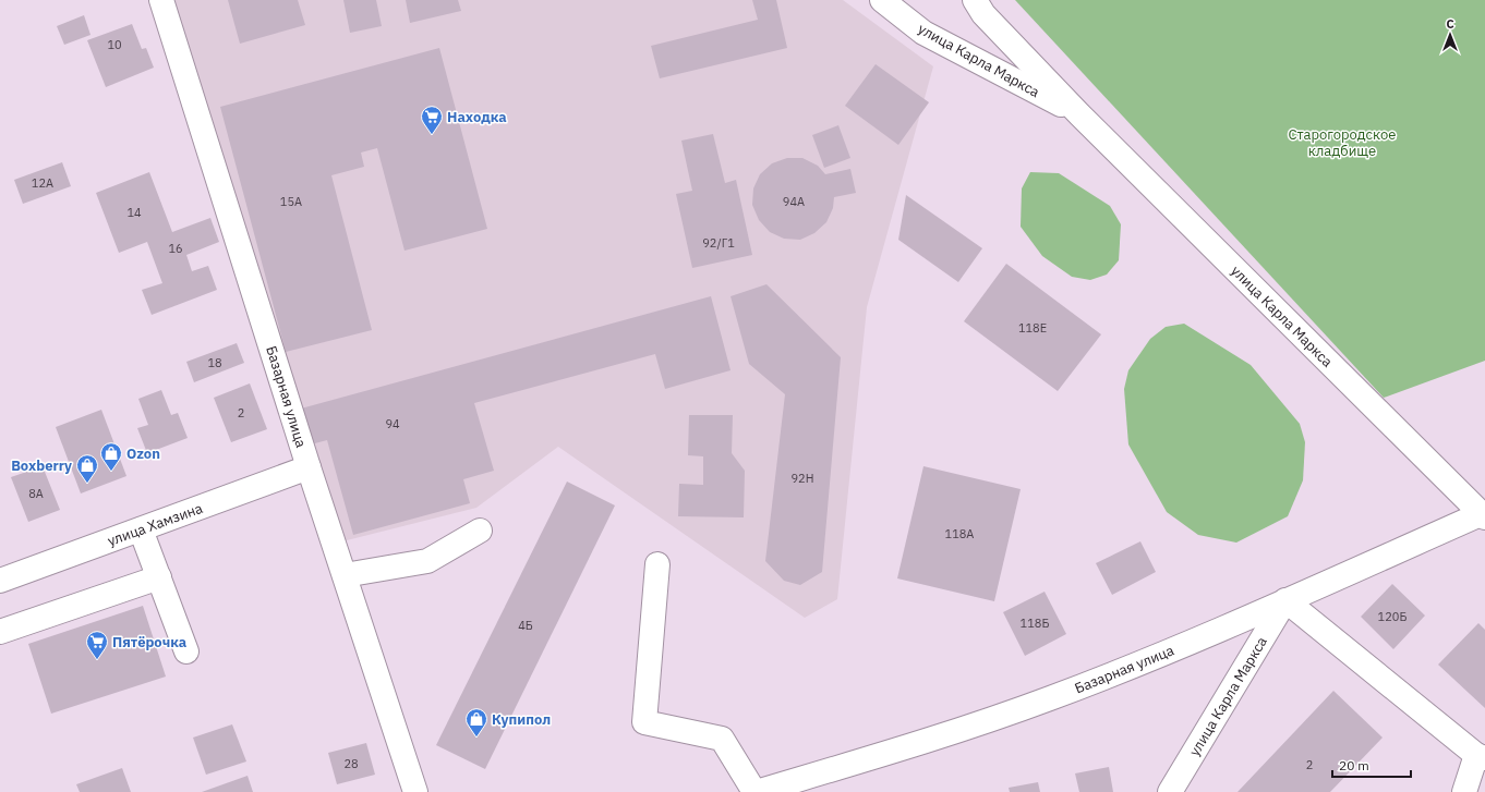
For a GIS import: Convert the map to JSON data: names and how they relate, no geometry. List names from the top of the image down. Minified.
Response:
{"streets":{"street":["улица Карла Маркса","Базарная улица","улица Хамзина"]},"crossings":[["улица Карла Маркса","Базарная улица"],["Базарная улица","улица Хамзина"]],"parks":["Старогородское кладбище"],"places":{"supermarket":["Находка","Пятёрочка"],"shop":["Ozon","Boxberry","Купипол"]},"house_numbers":["10","12А","15А","94А","14","92/Г1","16","118Е","18","2","94","92Н","8А","118А","120Б","118Б","4Б","28","2"],"scale_bar":"20 m","north":"top"}
